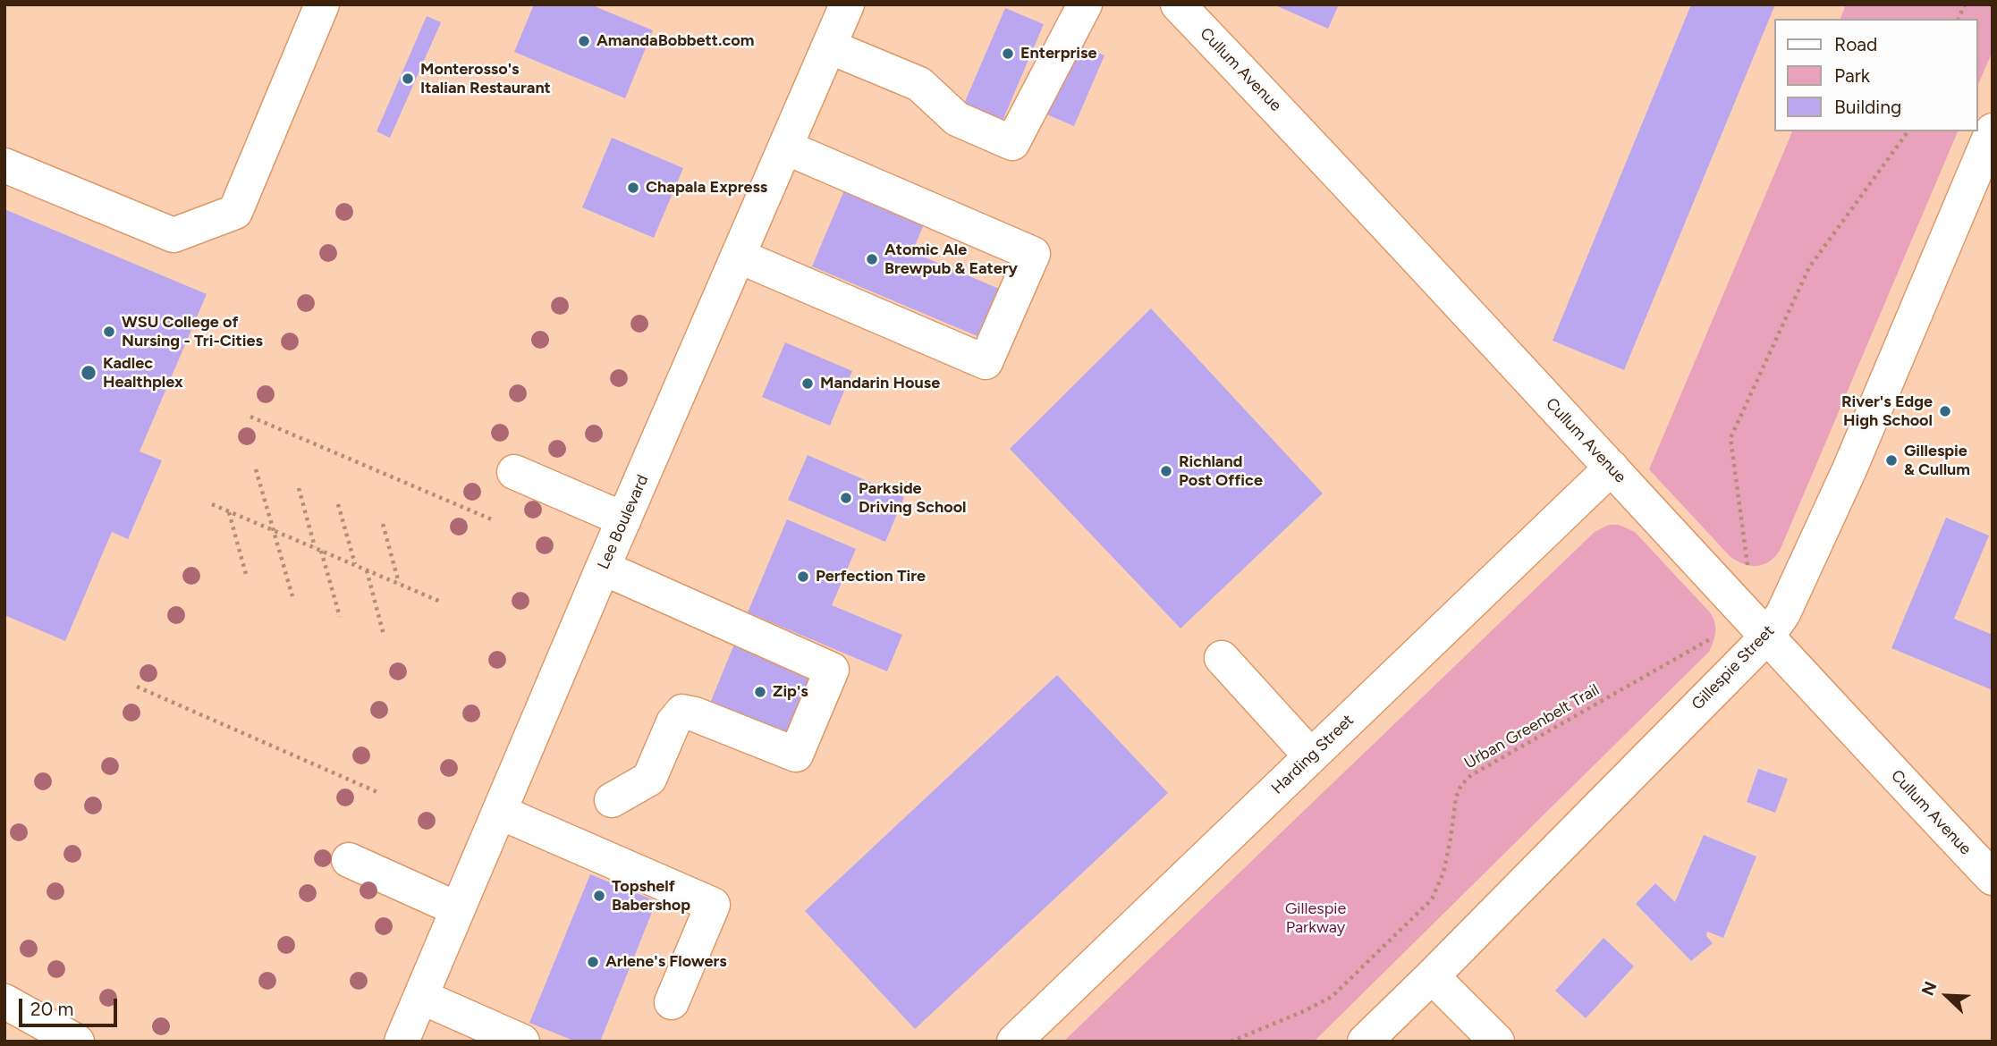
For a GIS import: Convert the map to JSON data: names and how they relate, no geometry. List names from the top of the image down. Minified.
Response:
{"streets":{"street":["Cullum Avenue","Lee Boulevard","Gillespie Street","Harding Street"],"path":["Urban Greenbelt Trail"]},"crossings":[["Cullum Avenue","Gillespie Street"],["Cullum Avenue","Harding Street"]],"parks":["Gillespie Parkway"],"places":["AmandaBobbett.com","Enterprise","Monterosso's Italian Restaurant","Chapala Express","Atomic Ale Brewpub & Eatery","WSU College of Nursing - Tri-Cities","Kadlec Healthplex","Mandarin House","River's Edge High School","Gillespie & Cullum","Richland Post Office","Parkside Driving School","Perfection Tire","Zip's","Topshelf Babershop","Arlene's Flowers"],"legend":["Road","Park","Building"],"scale_bar":"20 m","north":"top left"}
